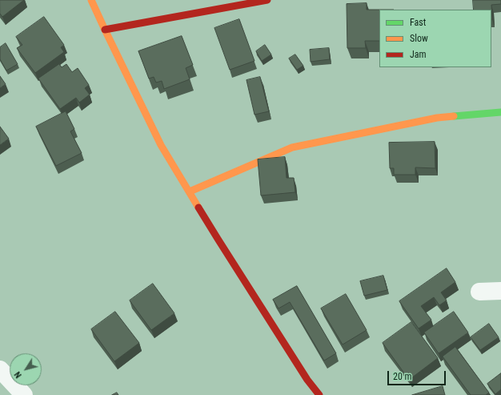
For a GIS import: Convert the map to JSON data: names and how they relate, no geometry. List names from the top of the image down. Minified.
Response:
{"legend":["Fast","Slow","Jam"],"scale_bar":"20 m","north":"bottom left"}
